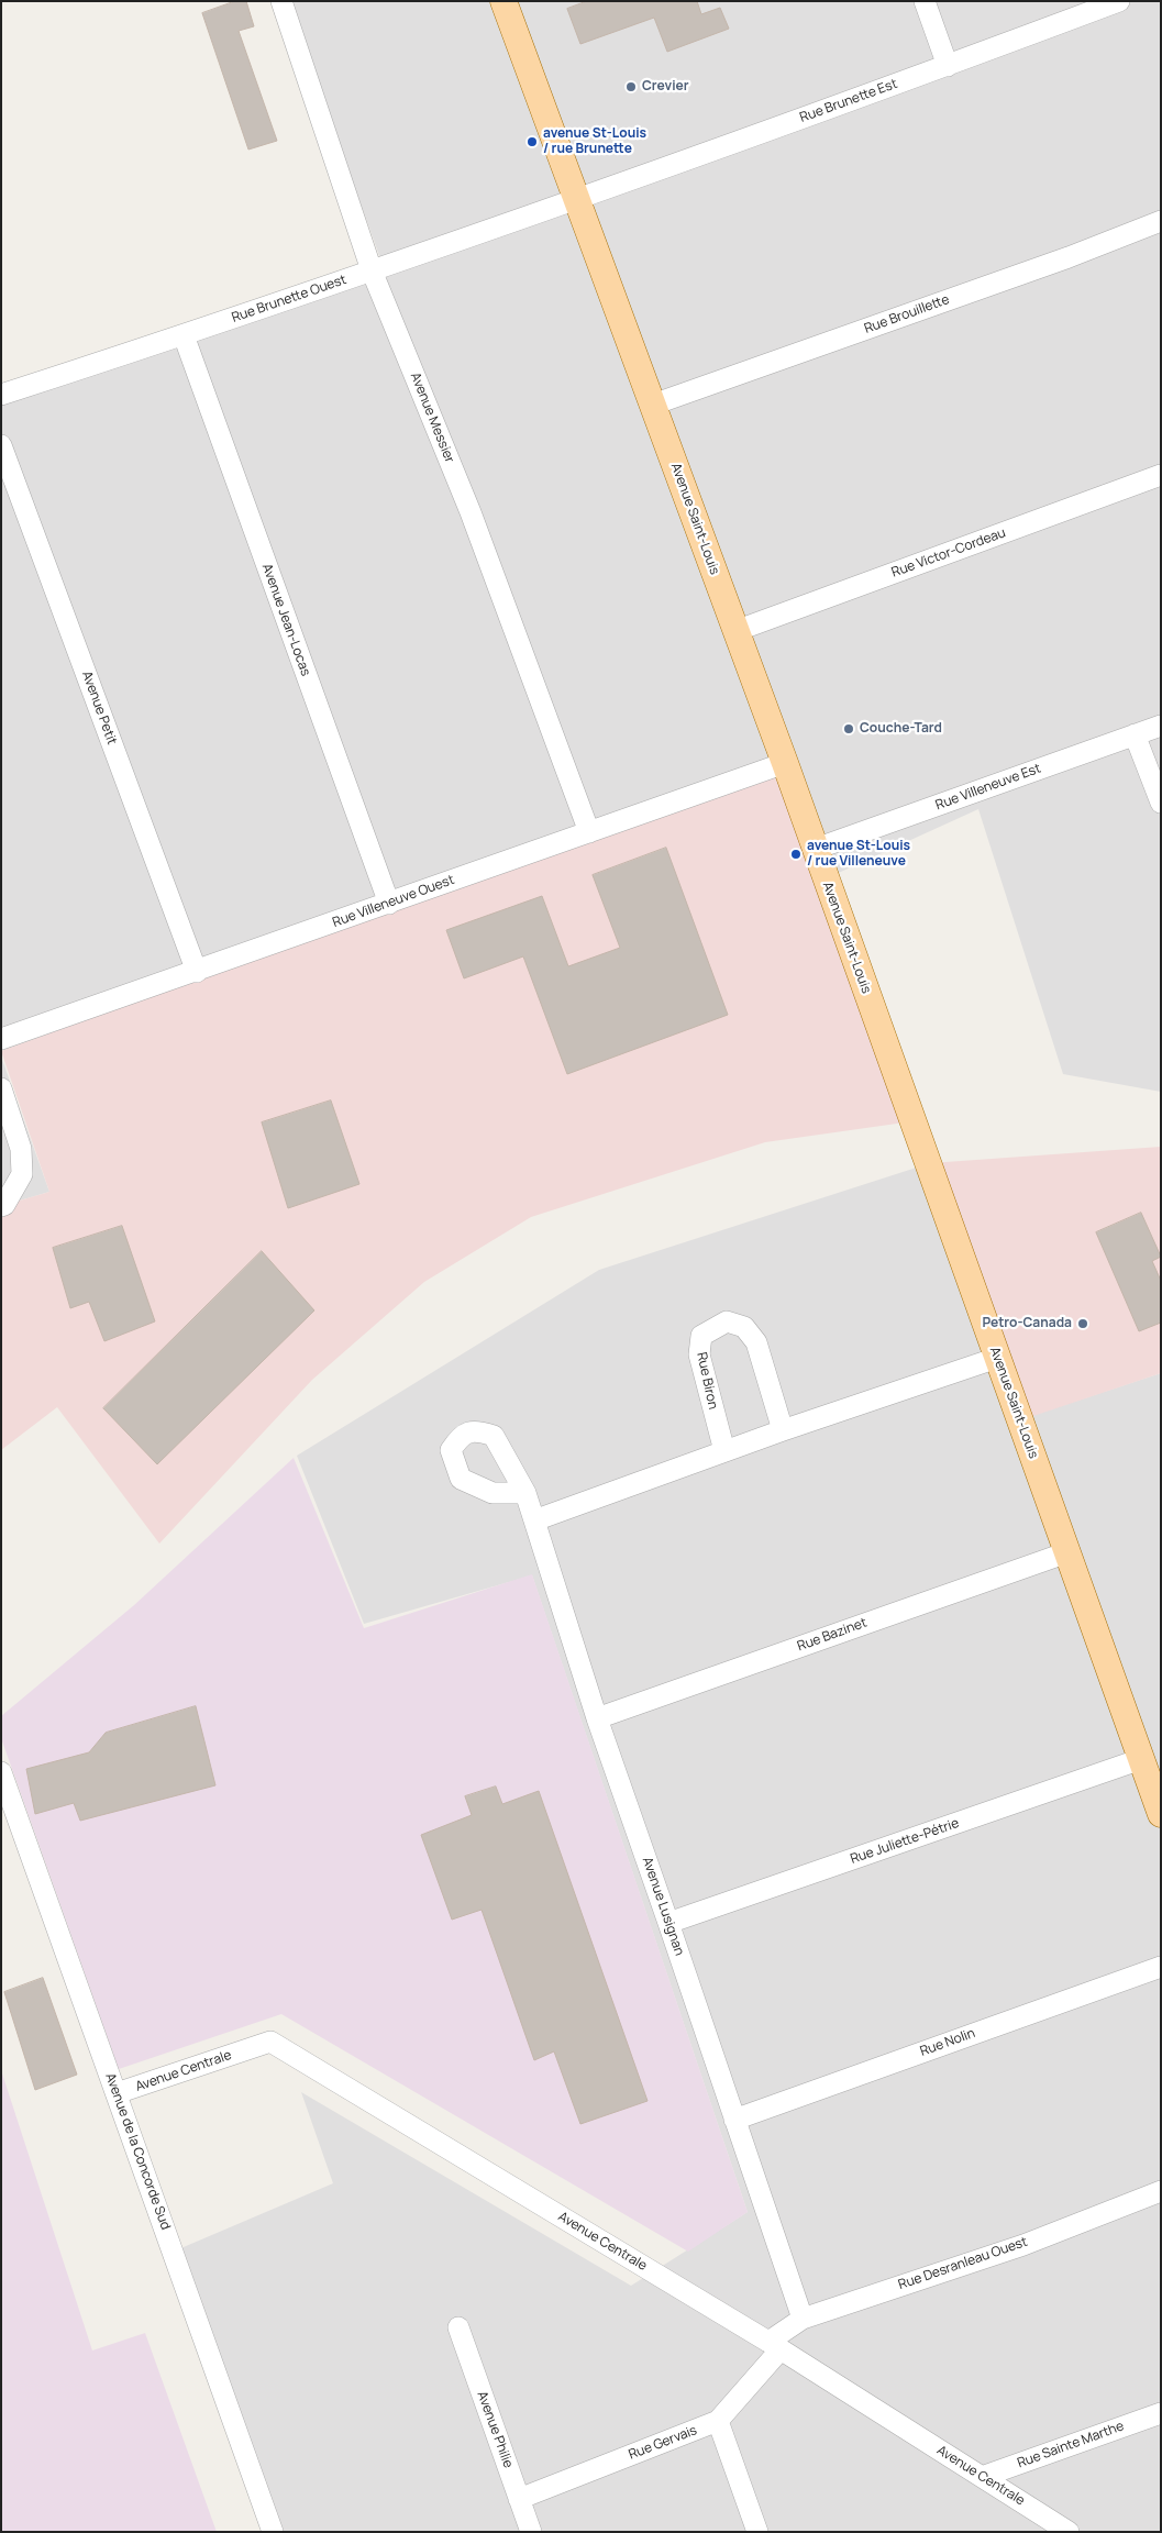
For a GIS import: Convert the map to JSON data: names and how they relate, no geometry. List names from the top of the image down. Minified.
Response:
{"streets":{"main road":["Avenue Saint-Louis"],"street":["Rue Brunette Est","Rue Brunette Ouest","Rue Brouillette","Avenue Messier","Rue Victor-Cordeau","Avenue Jean-Locas","Avenue Petit","Rue Villeneuve Est","Rue Villeneuve Ouest","Rue Biron","Rue Bazinet","Rue Juliette-Pétrie","Avenue Lusignan","Rue Nolin","Avenue Centrale","Avenue de la Concorde Sud","Rue Desranleau Ouest","Avenue Philie","Rue Gervais","Rue Sainte Marthe"]},"crossings":[["Rue Brunette Est","Rue Brunette Ouest"],["Rue Brunette Est","Avenue Saint-Louis"],["Rue Brunette Ouest","Avenue Messier"],["Rue Brunette Ouest","Avenue Saint-Louis"],["Rue Brunette Ouest","Avenue Jean-Locas"],["Rue Brouillette","Avenue Saint-Louis"],["Avenue Messier","Rue Villeneuve Ouest"],["Avenue Saint-Louis","Rue Victor-Cordeau"],["Avenue Saint-Louis","Rue Villeneuve Est"],["Avenue Saint-Louis","Rue Villeneuve Ouest"],["Avenue Saint-Louis","Rue Bazinet"],["Avenue Saint-Louis","Rue Juliette-Pétrie"],["Avenue Jean-Locas","Rue Villeneuve Ouest"],["Avenue Petit","Rue Villeneuve Ouest"],["Rue Bazinet","Avenue Lusignan"],["Rue Juliette-Pétrie","Avenue Lusignan"],["Avenue Lusignan","Rue Nolin"],["Avenue Lusignan","Rue Desranleau Ouest"],["Avenue Centrale","Avenue de la Concorde Sud"],["Avenue Centrale","Rue Desranleau Ouest"],["Avenue Centrale","Rue Gervais"],["Avenue Centrale","Rue Sainte Marthe"],["Rue Desranleau Ouest","Rue Gervais"],["Avenue Philie","Rue Gervais"]],"places":["Crevier","avenue St-Louis / rue Brunette","Couche-Tard","avenue St-Louis / rue Villeneuve","Petro-Canada"]}
